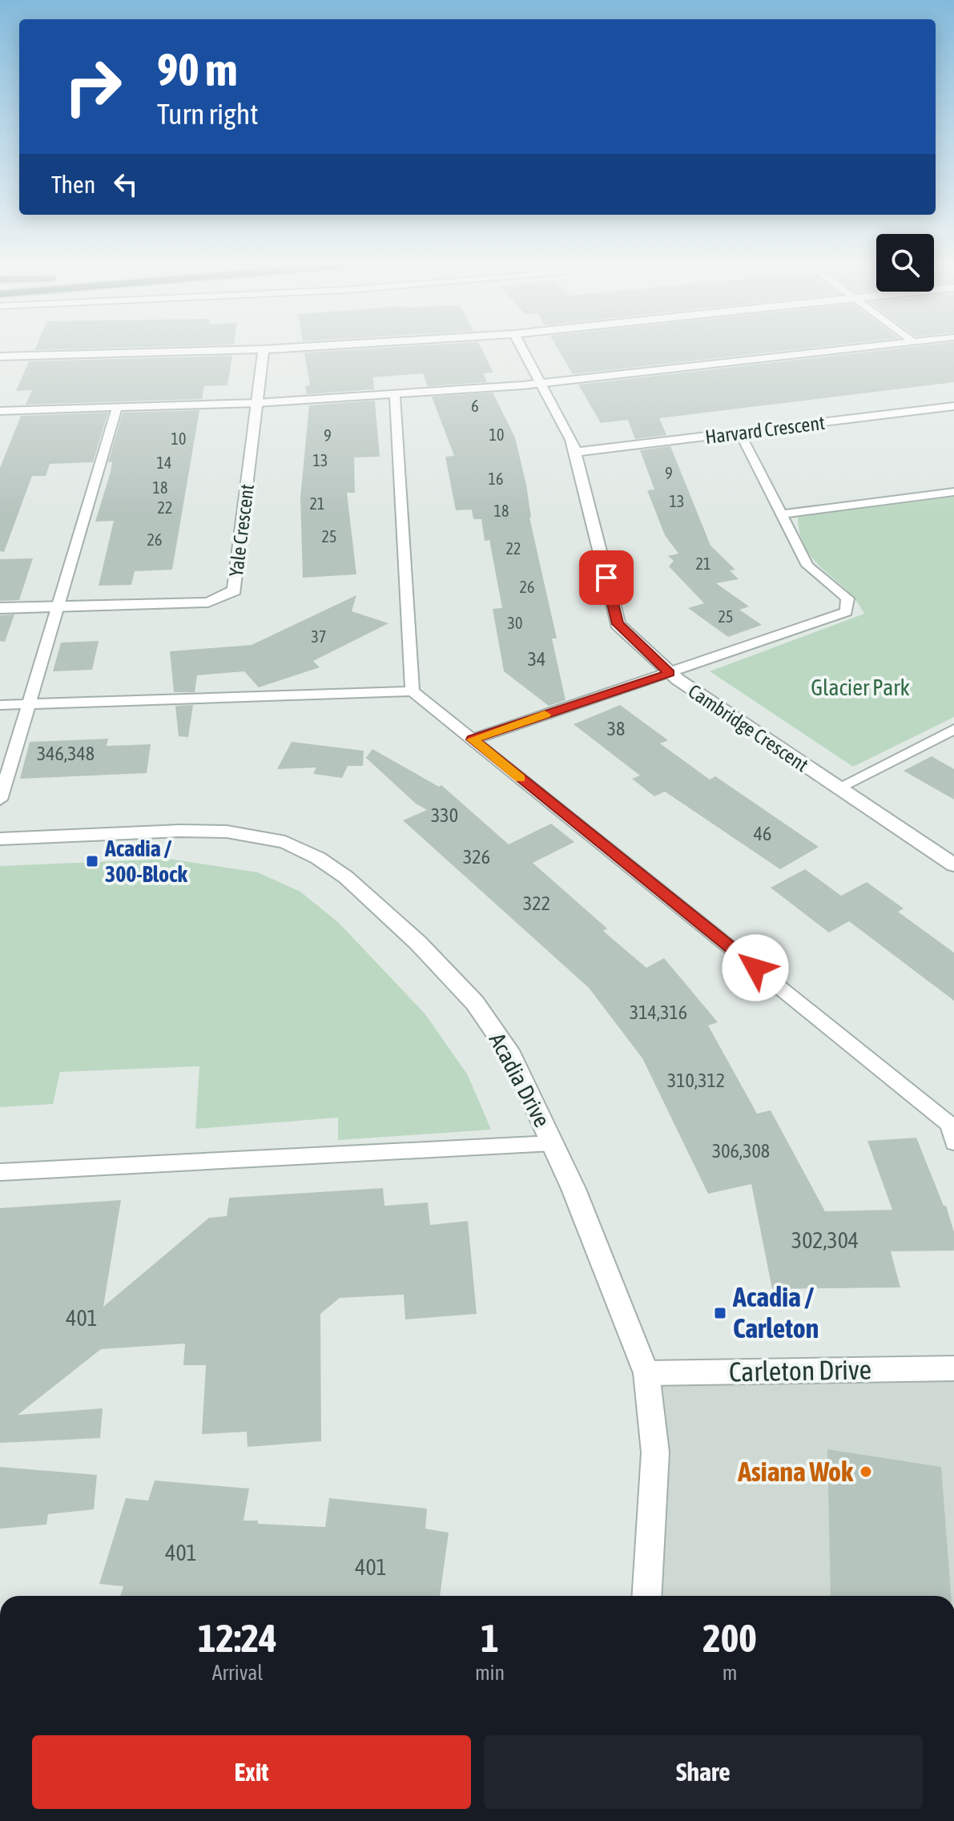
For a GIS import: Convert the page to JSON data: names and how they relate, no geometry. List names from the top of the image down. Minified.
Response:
{"streets":{"street":["Harvard Crescent","Yale Crescent","Cambridge Crescent","Acadia Drive","Carleton Drive"]},"crossings":[["Harvard Crescent","Cambridge Crescent"],["Acadia Drive","Carleton Drive"]],"parks":["Glacier Park"],"places":{"transit":["Acadia / 300-Block","Acadia / Carleton"],"other":["Asiana Wok"]},"house_numbers":["6","10","9","10","13","14","9","16","18","13","21","22","18","25","26","22","21","26","25","30","37","34","38","346,348","330","46","326","322","314,316","310,312","306,308","302,304","401","401","401"],"page":{"turn":["90 m","Turn right"],"then":"Then","eta":["12:24","Arrival","1","min","200","m"],"buttons":["Exit","Share"]}}
